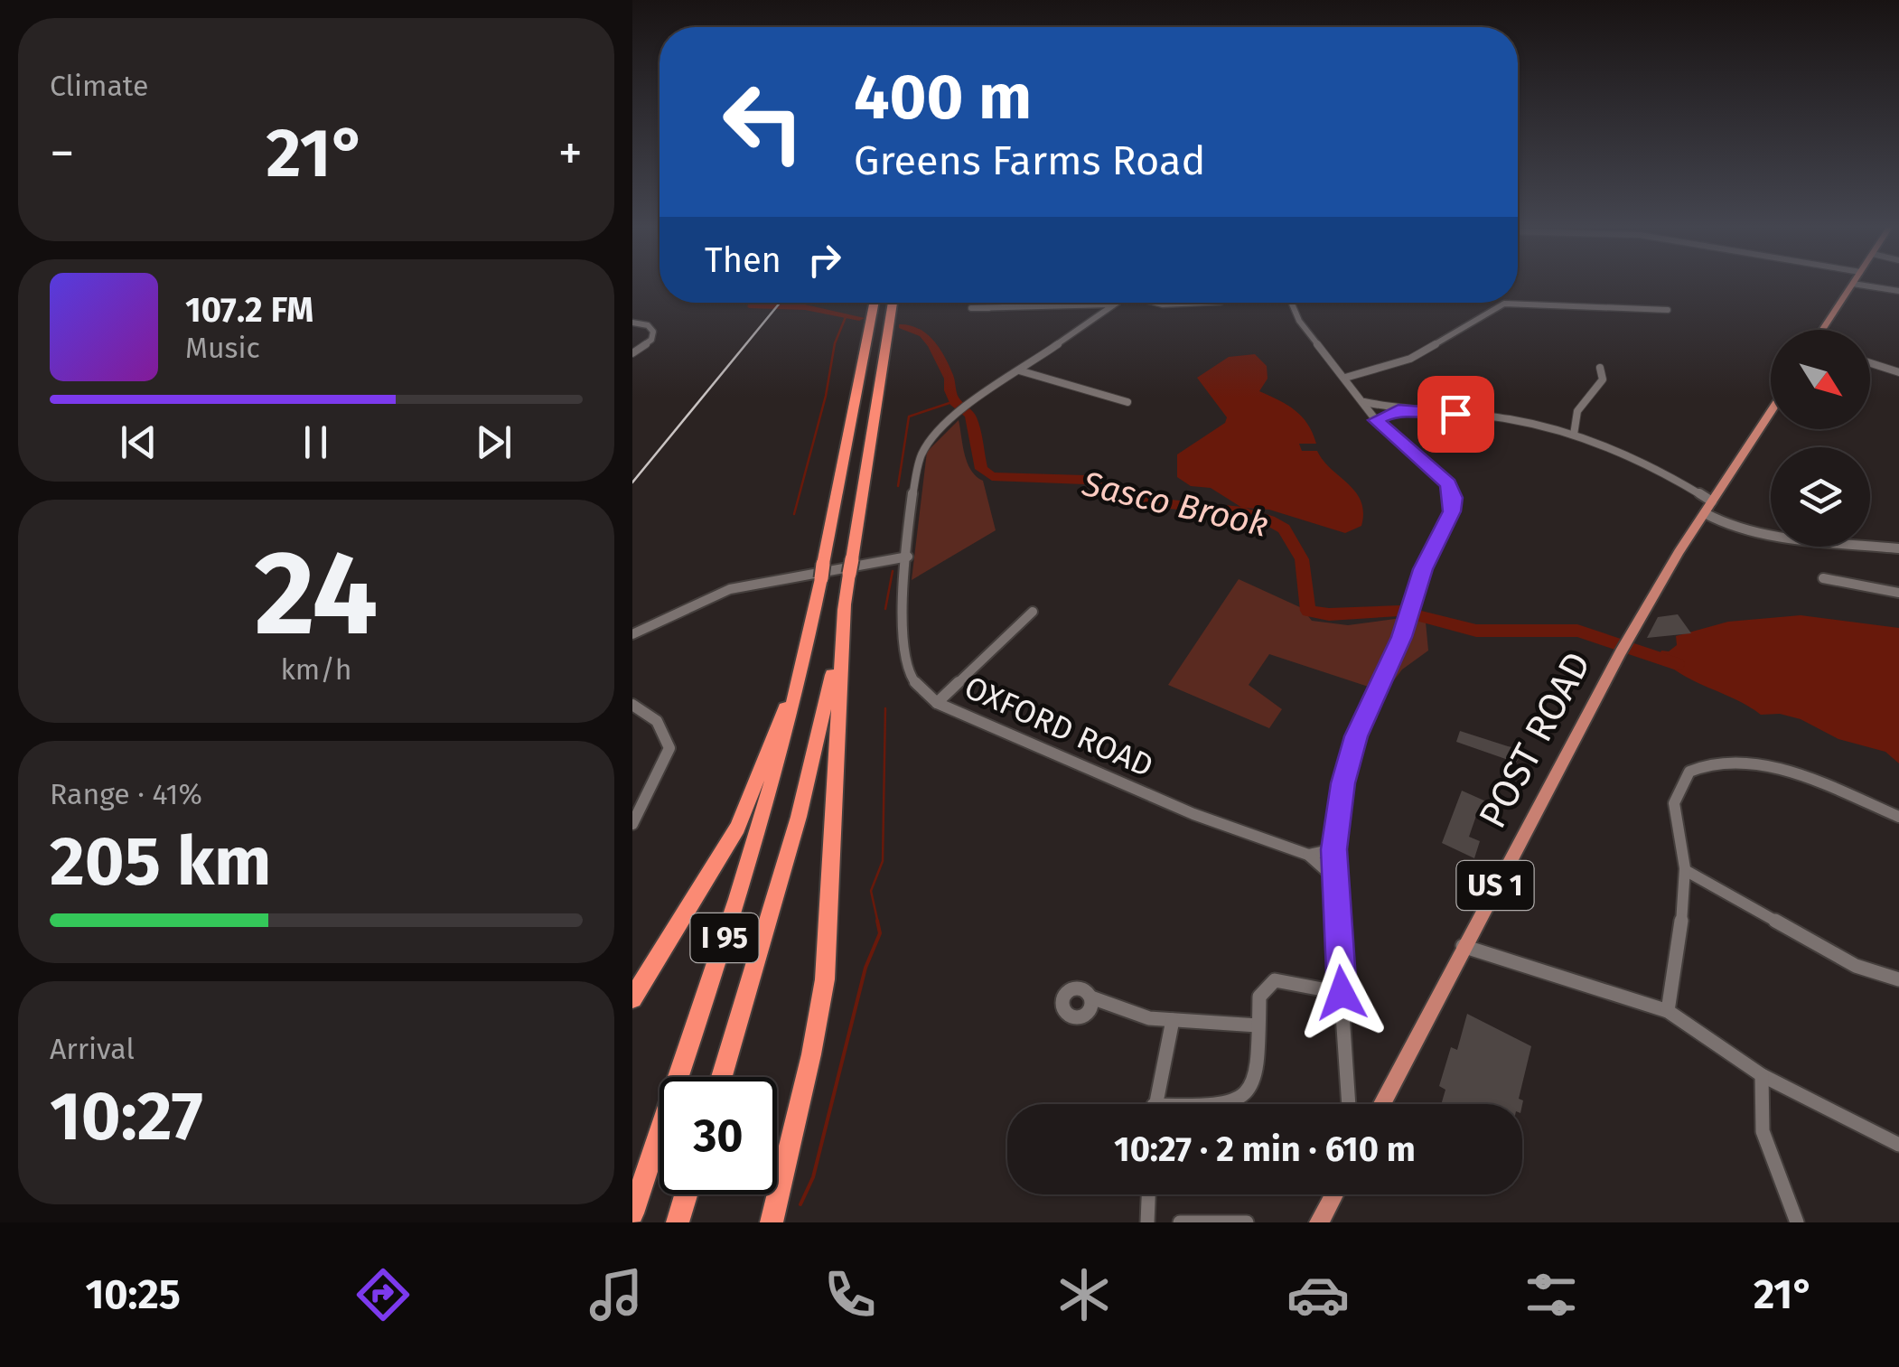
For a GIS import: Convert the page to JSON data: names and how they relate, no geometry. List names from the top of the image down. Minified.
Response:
{"streets":{"highway":["I 95"],"main road":["POST ROAD","US 1"],"street":["OXFORD ROAD"]},"crossings":[["POST ROAD","US 1"]],"water":["Sasco Brook"],"north":"bottom right","page":{"tile":["Climate",["24","km/h"],["Range · 41%","205 km"],["Arrival","10:27"]],"turn":["400 m","Greens Farms Road"],"heat":["−","21°","+"],"then":"Then","song":["107.2 FM","Music"],"limit":"30","trip":"10:27 · 2 min · 610 m","tabs":["10:25","21°"]}}
